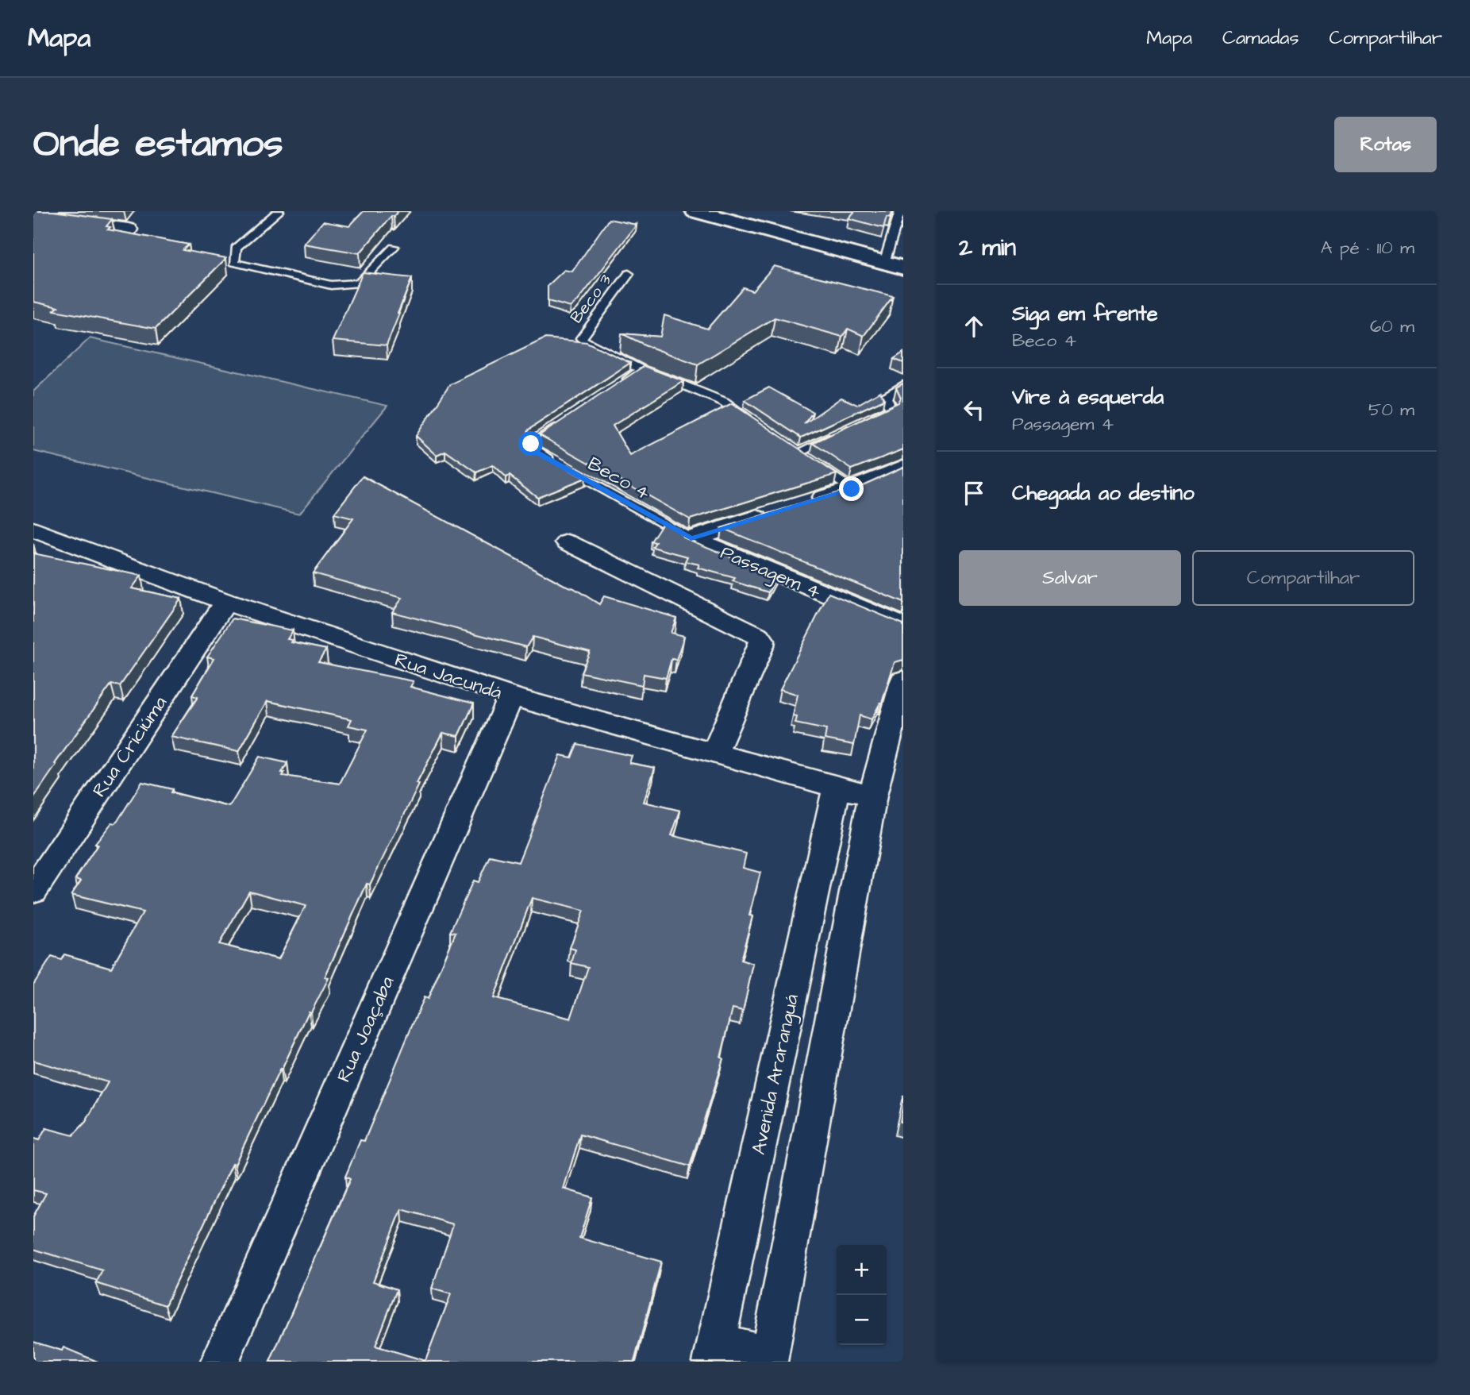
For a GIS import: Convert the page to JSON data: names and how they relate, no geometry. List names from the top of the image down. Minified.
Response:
{"streets":{"street":["Passagem 4","Rua Jacundá","Rua Criciúma","Rua Joaçaba","Avenida Araranguá"],"lane":["Beco 3","Beco 4"]},"crossings":[["Beco 4","Passagem 4"],["Rua Jacundá","Rua Criciúma"],["Rua Jacundá","Rua Joaçaba"],["Rua Jacundá","Avenida Araranguá"]],"page":{"header":"Mapa","nav":["Mapa","Camadas","Compartilhar"],"buttons":["Rotas",["Salvar","Compartilhar"]],"title":"Onde estamos","heading":["2 min","A pé · 110 m"],"list":[["Siga em frente","Beco 4","60 m"],["Vire à esquerda","Passagem 4","50 m"],"Chegada ao destino"],"map_buttons":["+","−"]}}
